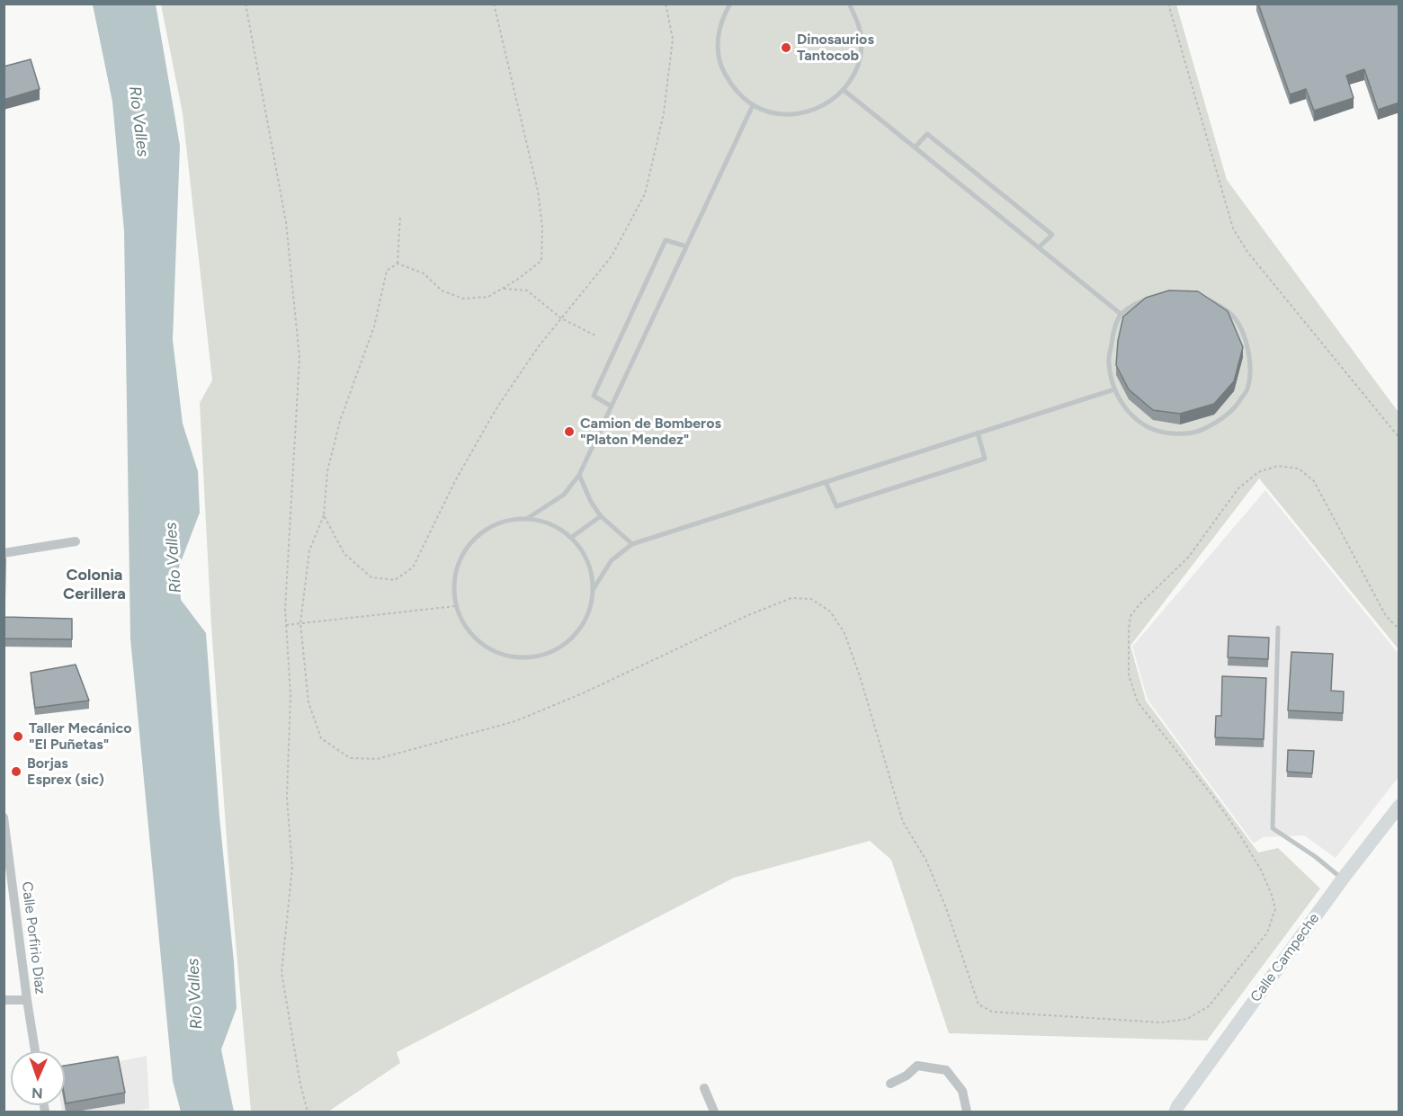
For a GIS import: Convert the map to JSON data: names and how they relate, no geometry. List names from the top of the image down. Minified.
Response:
{"streets":{"street":["Calle Porfirio Díaz","Calle Campeche"]},"districts":["Colonia Cerillera"],"water":["Río Valles"],"places":["Dinosaurios Tantocob","Camion de Bomberos \"Platon Mendez\"","Taller Mecánico \"El Puñetas\"","Borjas Esprex (sic)"],"north":"bottom"}
